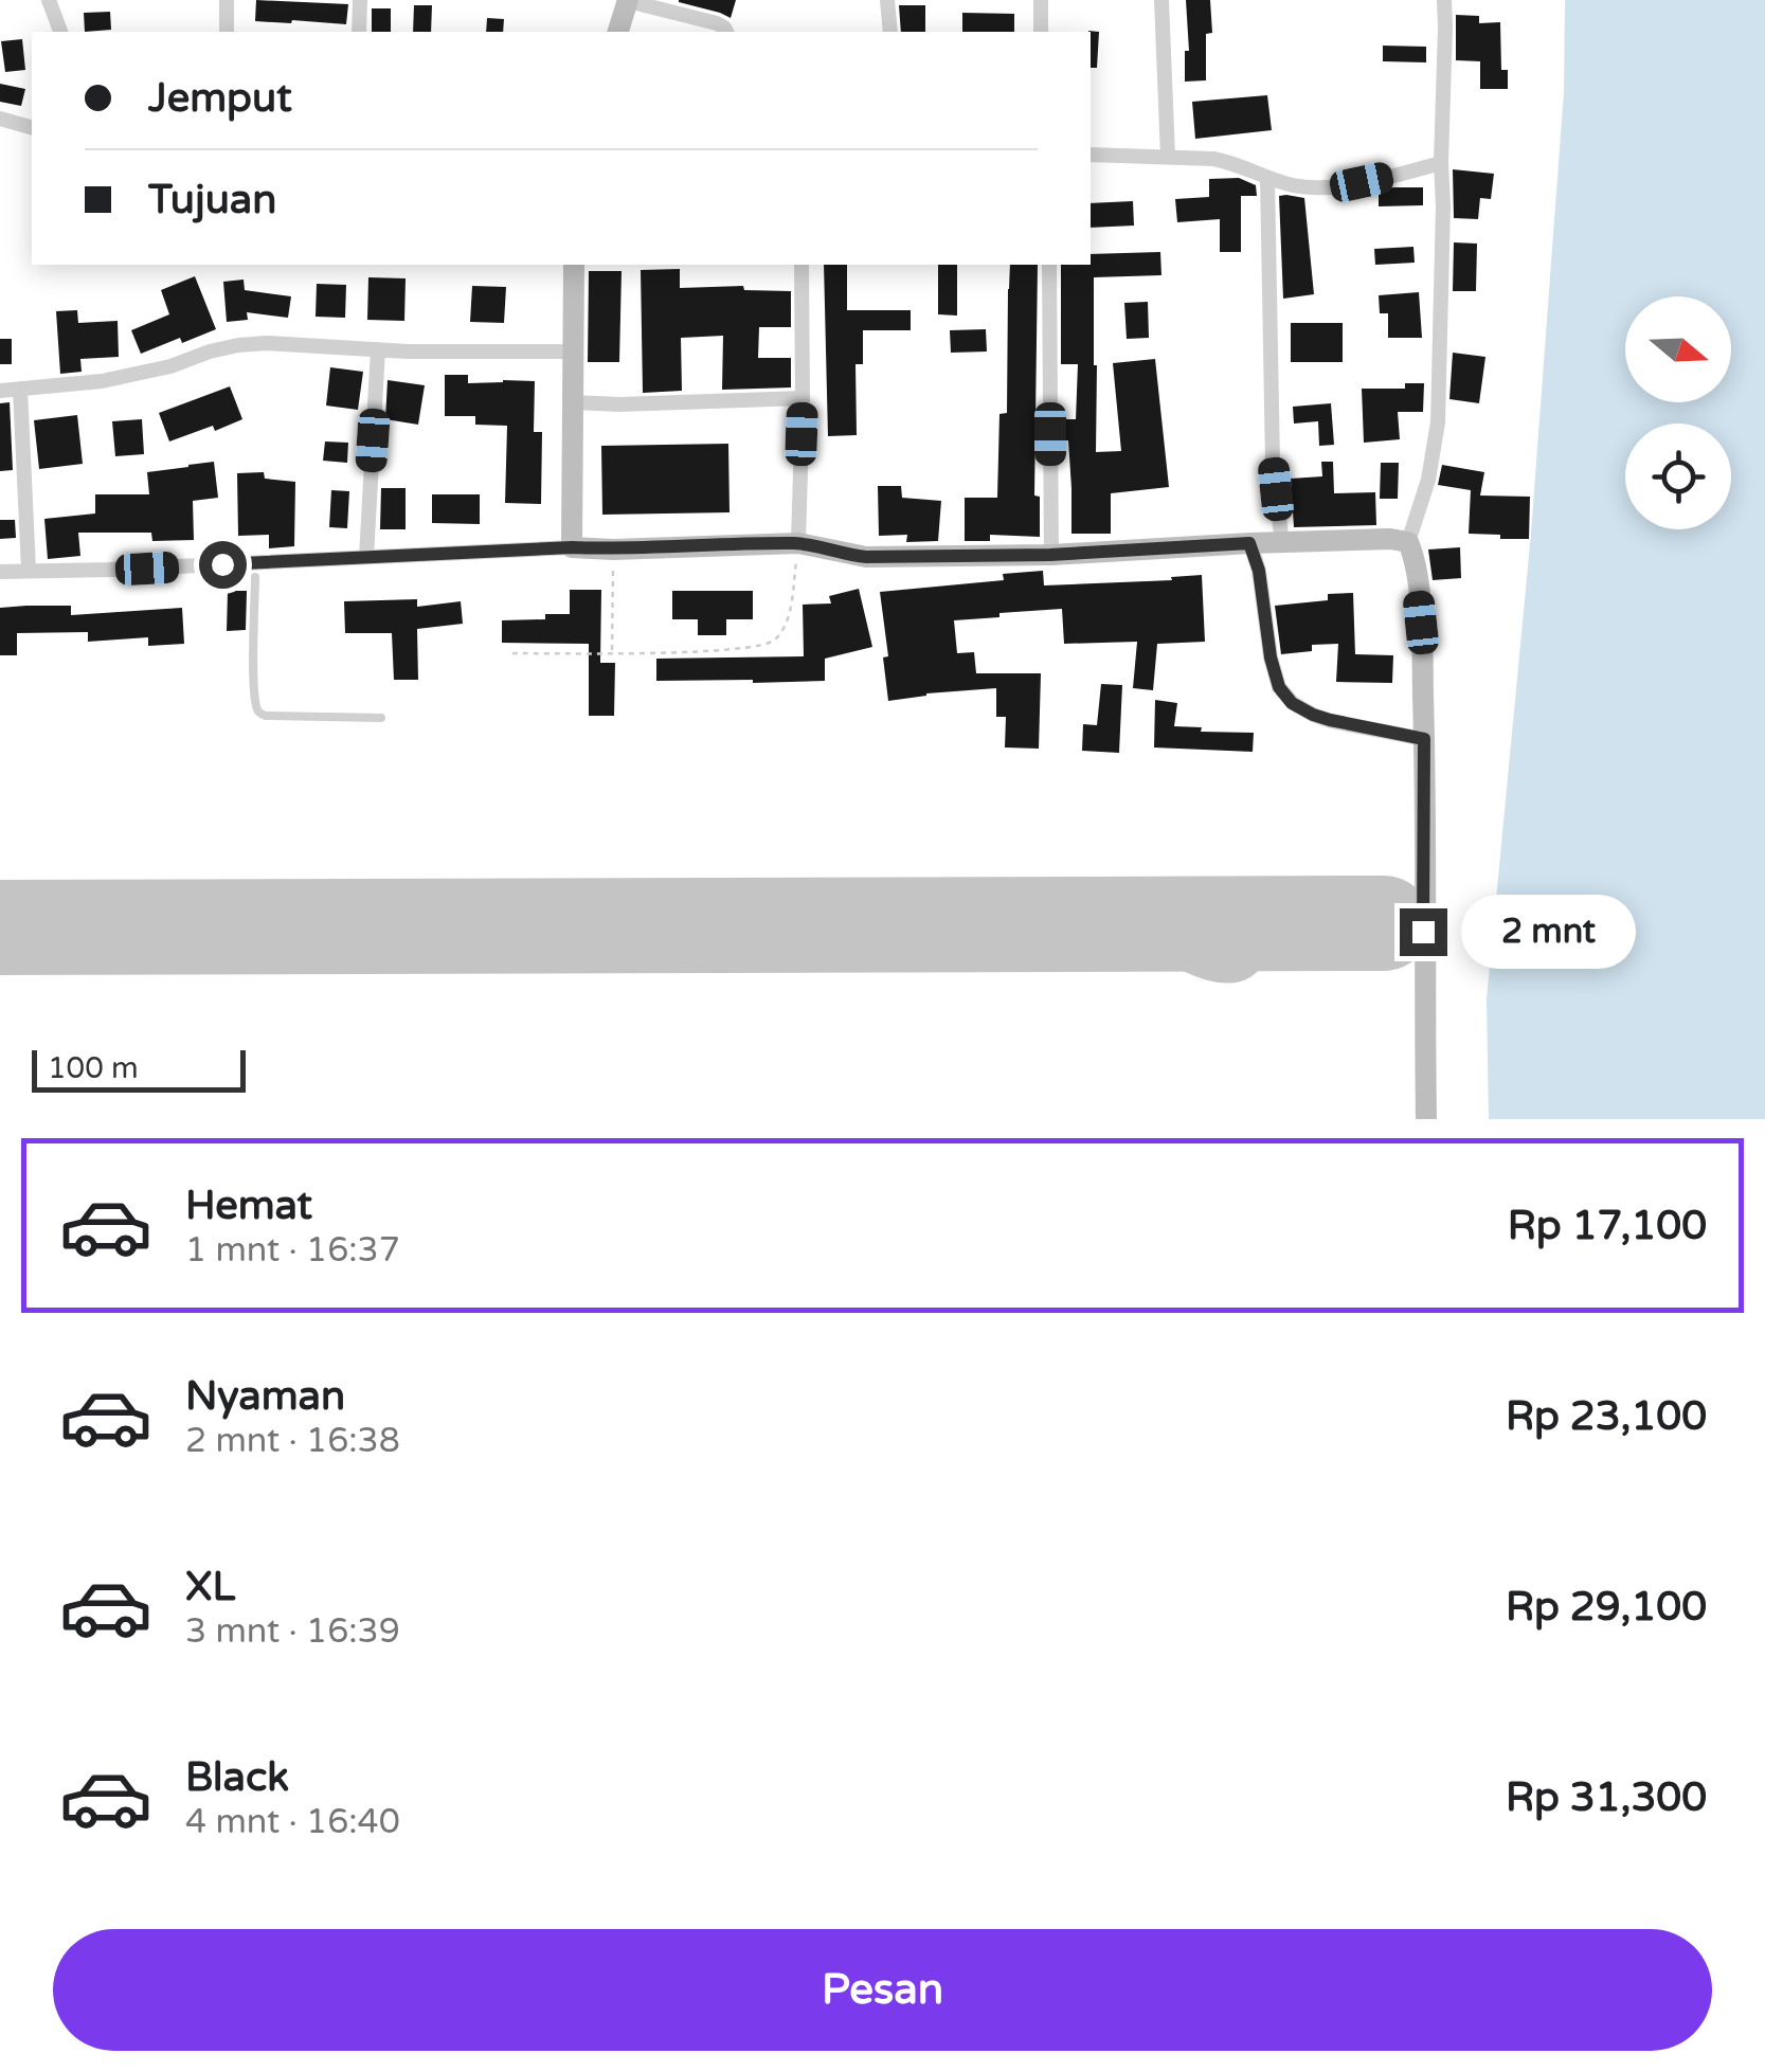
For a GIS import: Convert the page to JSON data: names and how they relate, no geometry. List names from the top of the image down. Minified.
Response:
{"scale_bar":"100 m","north":"right","page":{"banner":["Jemput","Tujuan"],"bubble":"2 mnt","scale":"100 m","list":[{"name":"Hemat","note":"1 mnt · 16:37","value":"Rp 17,100"},{"name":"Nyaman","note":"2 mnt · 16:38","value":"Rp 23,100"},{"name":"XL","note":"3 mnt · 16:39","value":"Rp 29,100"},{"name":"Black","note":"4 mnt · 16:40","value":"Rp 31,300"}],"buttons":"Pesan"}}
